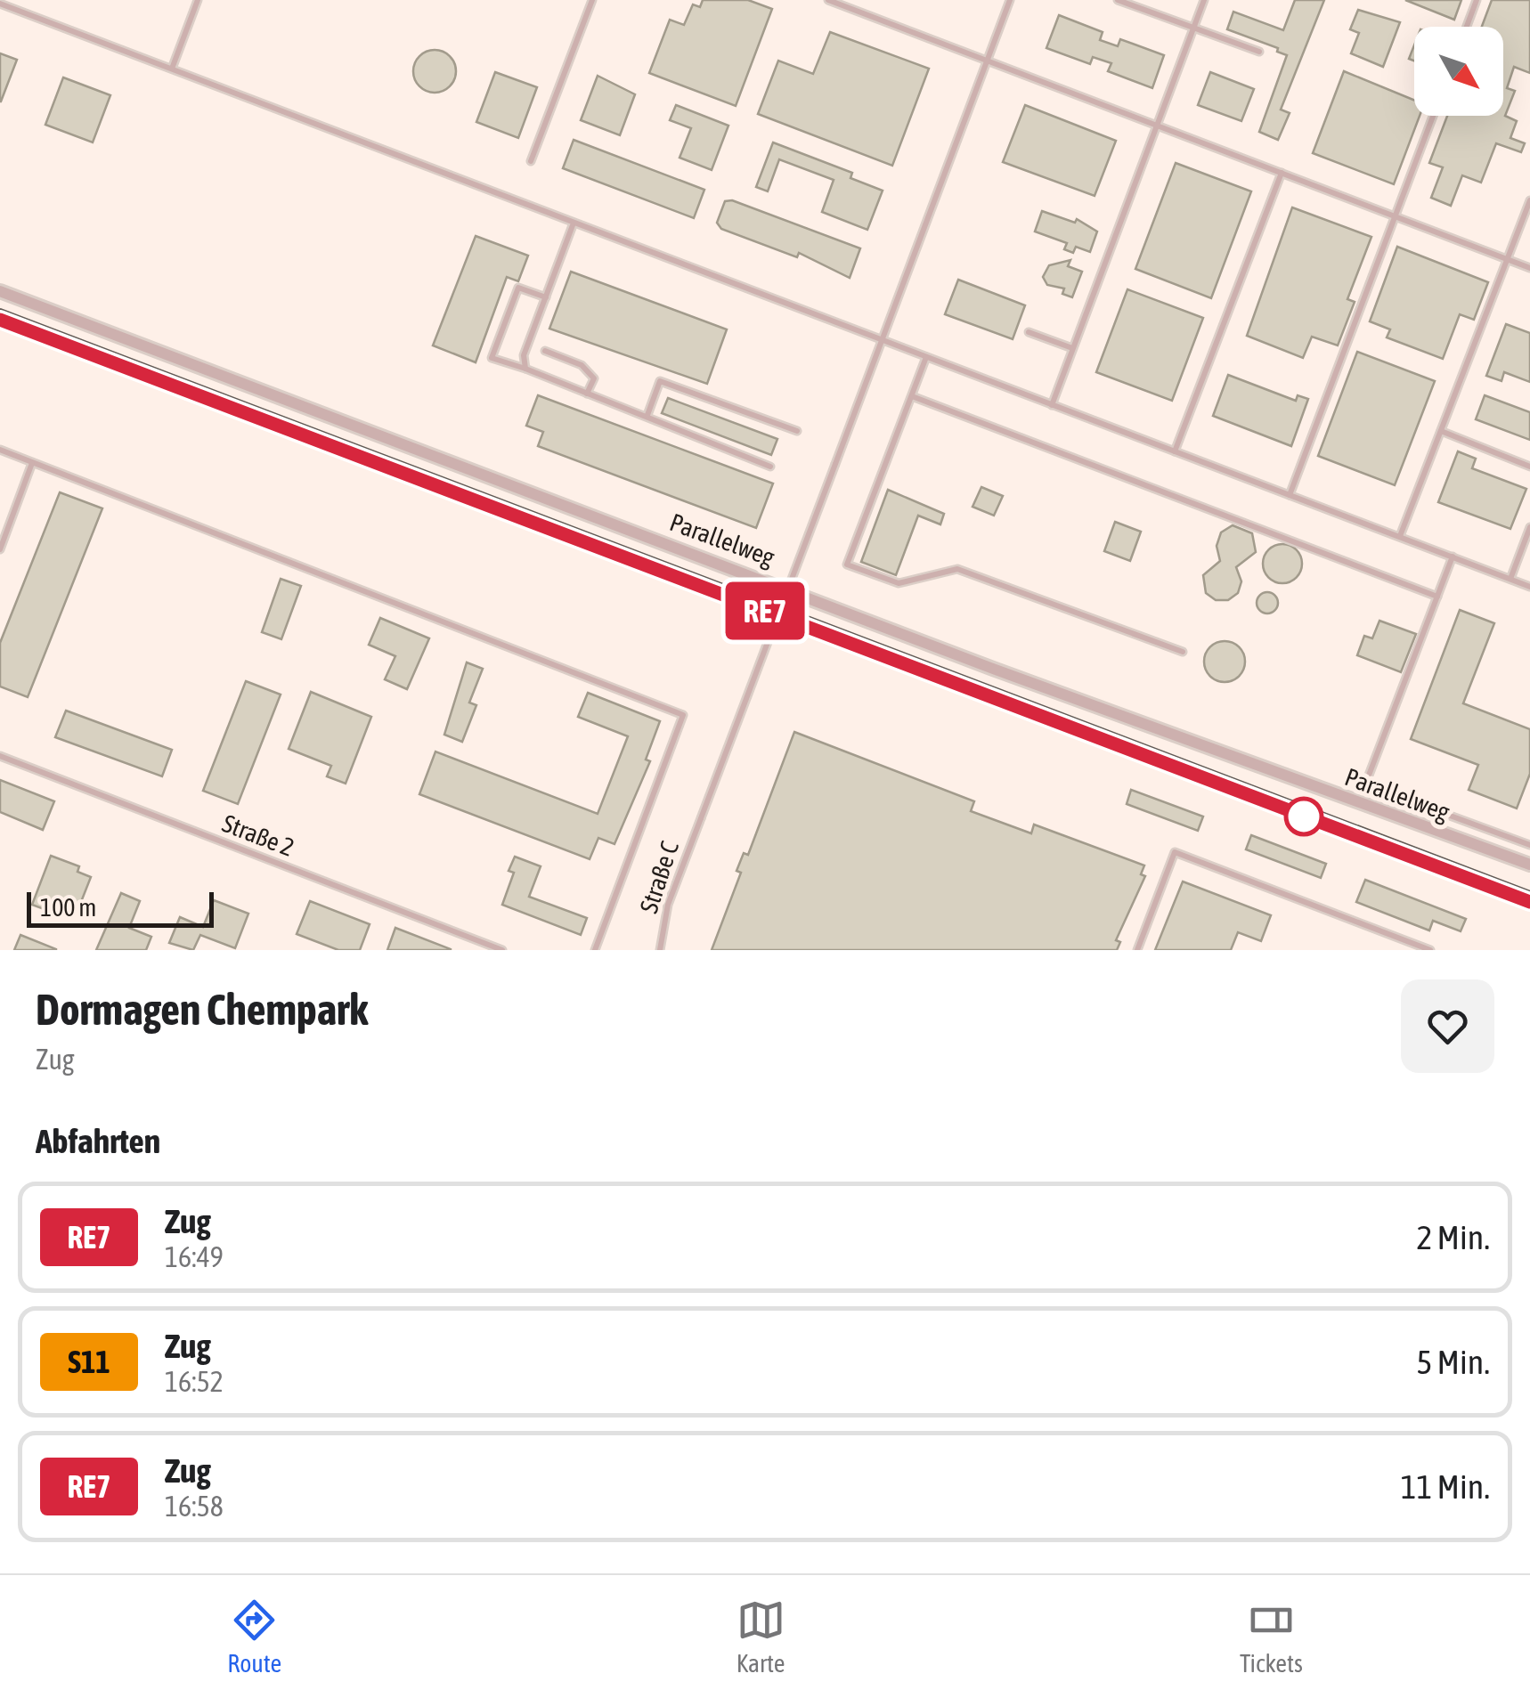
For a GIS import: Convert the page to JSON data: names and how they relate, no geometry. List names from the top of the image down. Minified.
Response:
{"streets":{"street":["Parallelweg"],"lane":["Straße 2","Straße C"]},"scale_bar":"100 m","north":"bottom right","page":{"on_map":"RE7","scale":"100 m","heading":[["Dormagen Chempark","Zug"],"Abfahrten"],"list":[{"mark":"RE7","name":"Zug","note":"16:49","value":"2 Min."},{"mark":"S11","name":"Zug","note":"16:52","value":"5 Min."},{"mark":"RE7","name":"Zug","note":"16:58","value":"11 Min."}],"tabs":["Route","Karte","Tickets"]}}
